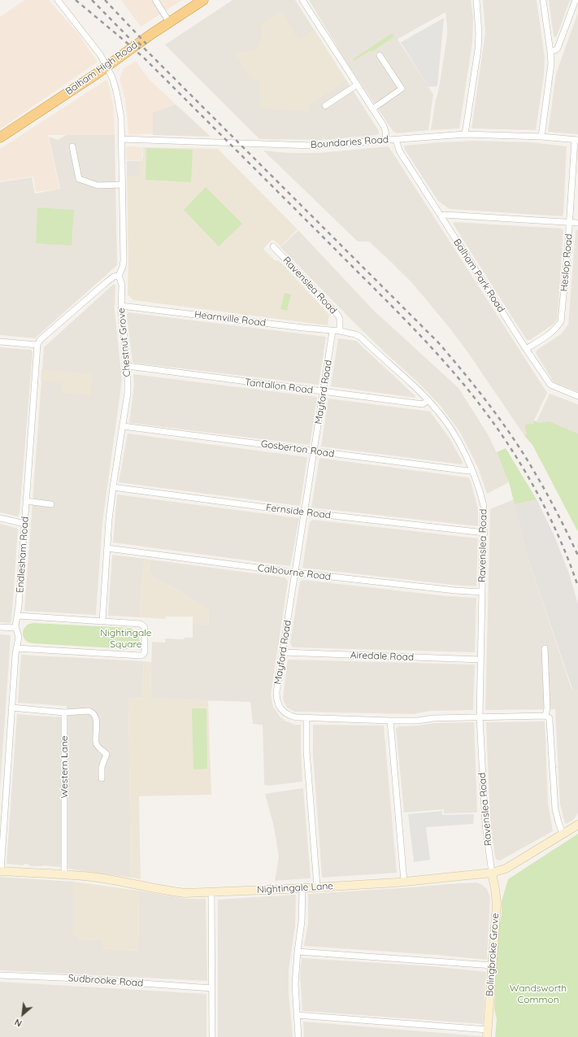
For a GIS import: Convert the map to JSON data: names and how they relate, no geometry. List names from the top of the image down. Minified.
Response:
{"streets":{"highway":["Balham High Road"],"main road":["Nightingale Lane","Bolingbroke Grove"],"street":["Boundaries Road","Heslop Road","Balham Park Road","Ravenslea Road","Hearnville Road","Chestnut Grove","Tantallon Road","Mayford Road","Gosberton Road","Fernside Road","Endlesham Road","Calbourne Road","Airedale Road","Western Lane","Sudbrooke Road"]},"crossings":[["Balham High Road","Chestnut Grove"],["Boundaries Road","Heslop Road"],["Boundaries Road","Balham Park Road"],["Boundaries Road","Chestnut Grove"],["Heslop Road","Balham Park Road"],["Ravenslea Road","Hearnville Road"],["Ravenslea Road","Tantallon Road"],["Ravenslea Road","Mayford Road"],["Ravenslea Road","Gosberton Road"],["Ravenslea Road","Fernside Road"],["Ravenslea Road","Calbourne Road"],["Ravenslea Road","Airedale Road"],["Ravenslea Road","Nightingale Lane"],["Ravenslea Road","Bolingbroke Grove"],["Hearnville Road","Chestnut Grove"],["Hearnville Road","Mayford Road"],["Chestnut Grove","Tantallon Road"],["Chestnut Grove","Gosberton Road"],["Chestnut Grove","Fernside Road"],["Chestnut Grove","Calbourne Road"],["Tantallon Road","Mayford Road"],["Mayford Road","Gosberton Road"],["Mayford Road","Fernside Road"],["Mayford Road","Calbourne Road"],["Mayford Road","Airedale Road"],["Endlesham Road","Nightingale Lane"],["Western Lane","Nightingale Lane"],["Nightingale Lane","Bolingbroke Grove"]],"parks":["Nightingale Square","Wandsworth Common"],"north":"bottom left"}
